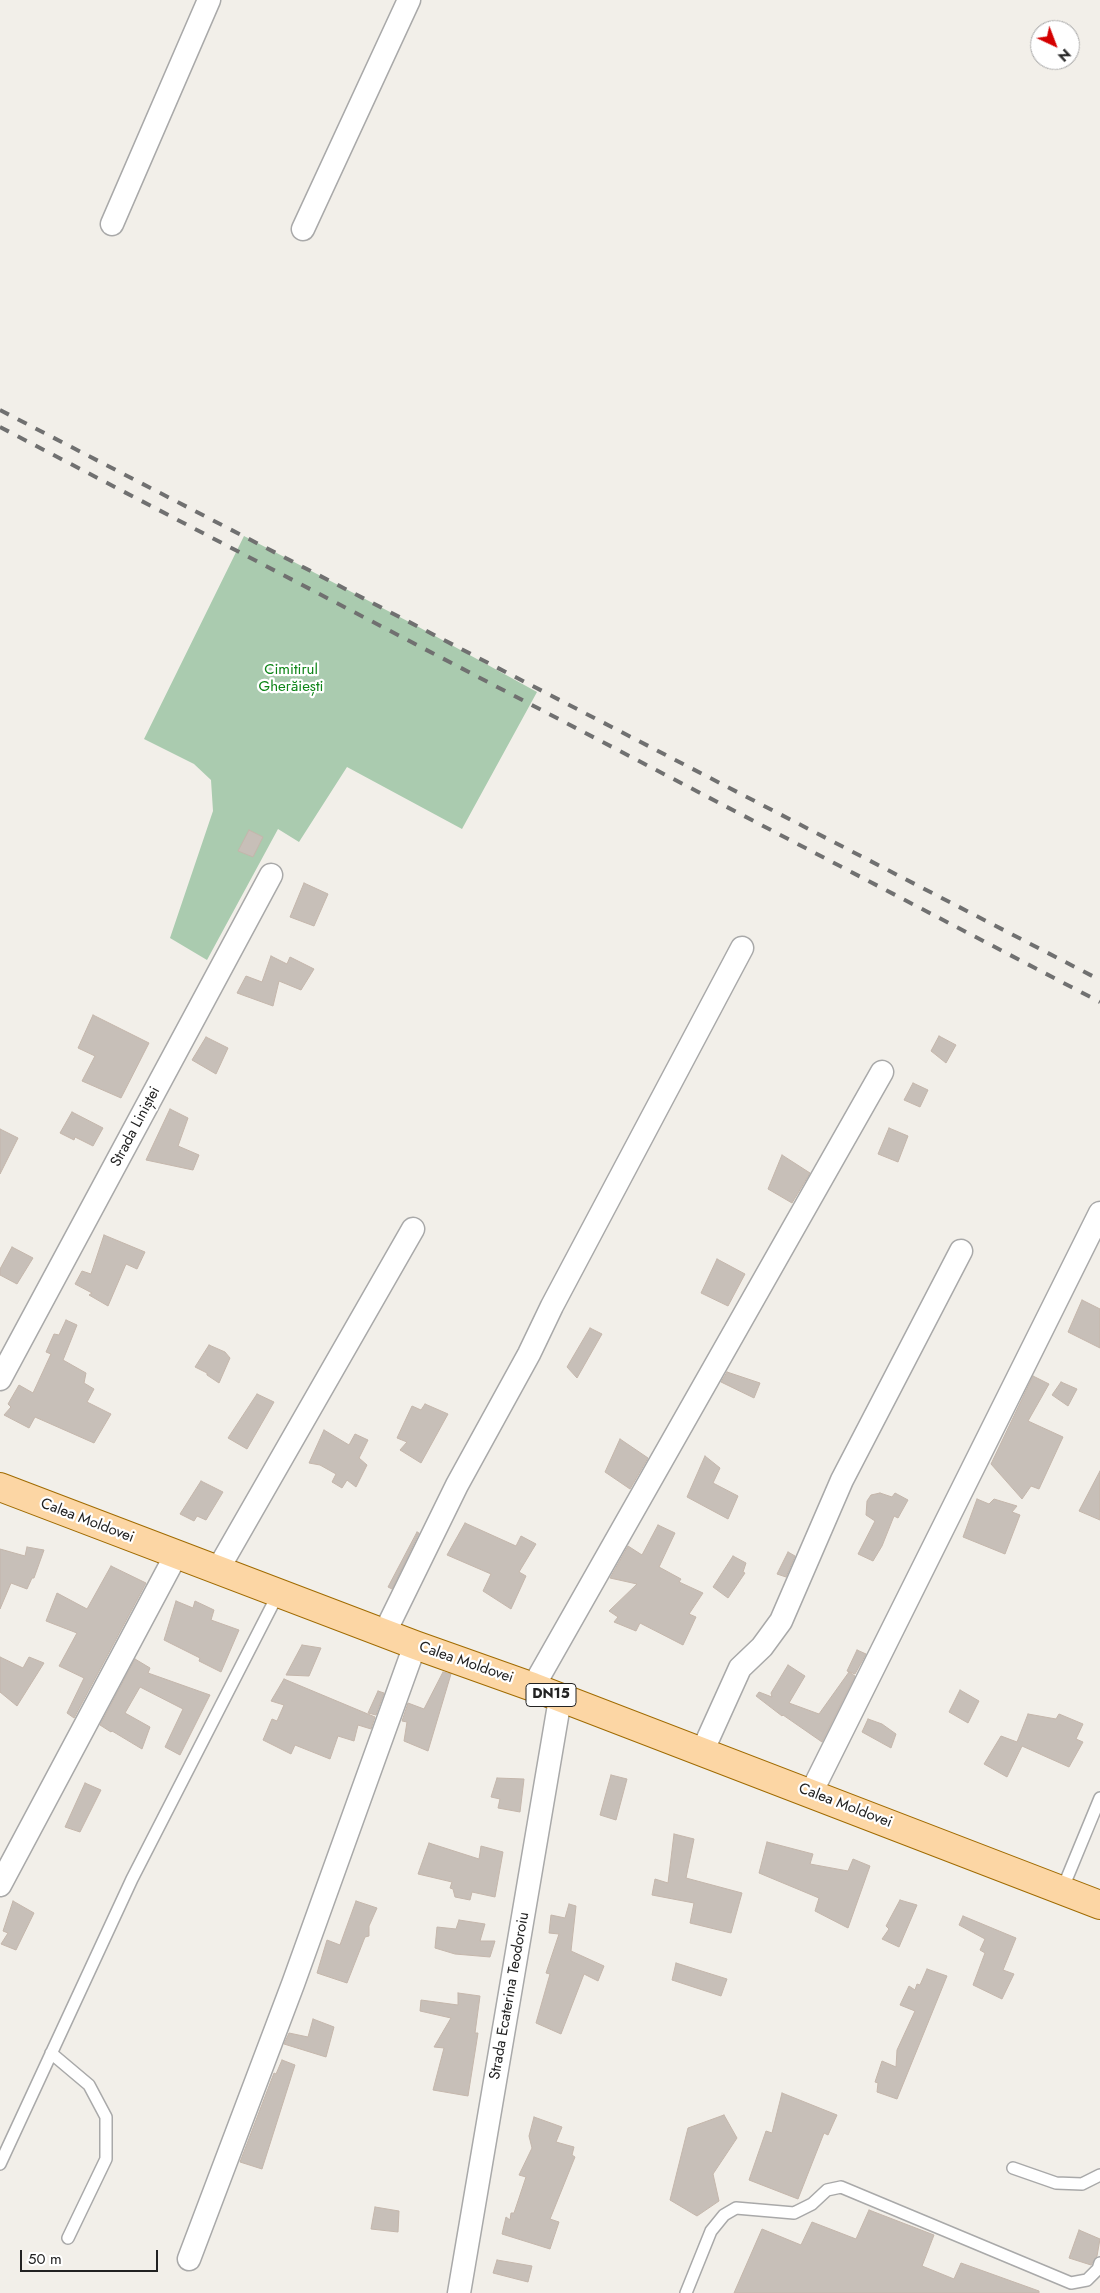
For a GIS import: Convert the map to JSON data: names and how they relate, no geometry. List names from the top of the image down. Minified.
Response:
{"streets":{"main road":["Calea Moldovei","DN15"],"street":["Strada Liniștei","Strada Ecaterina Teodoroiu"]},"crossings":[["Calea Moldovei","Strada Ecaterina Teodoroiu"]],"parks":["Cimitirul Gherăiești"],"scale_bar":"50 m","north":"bottom right"}
